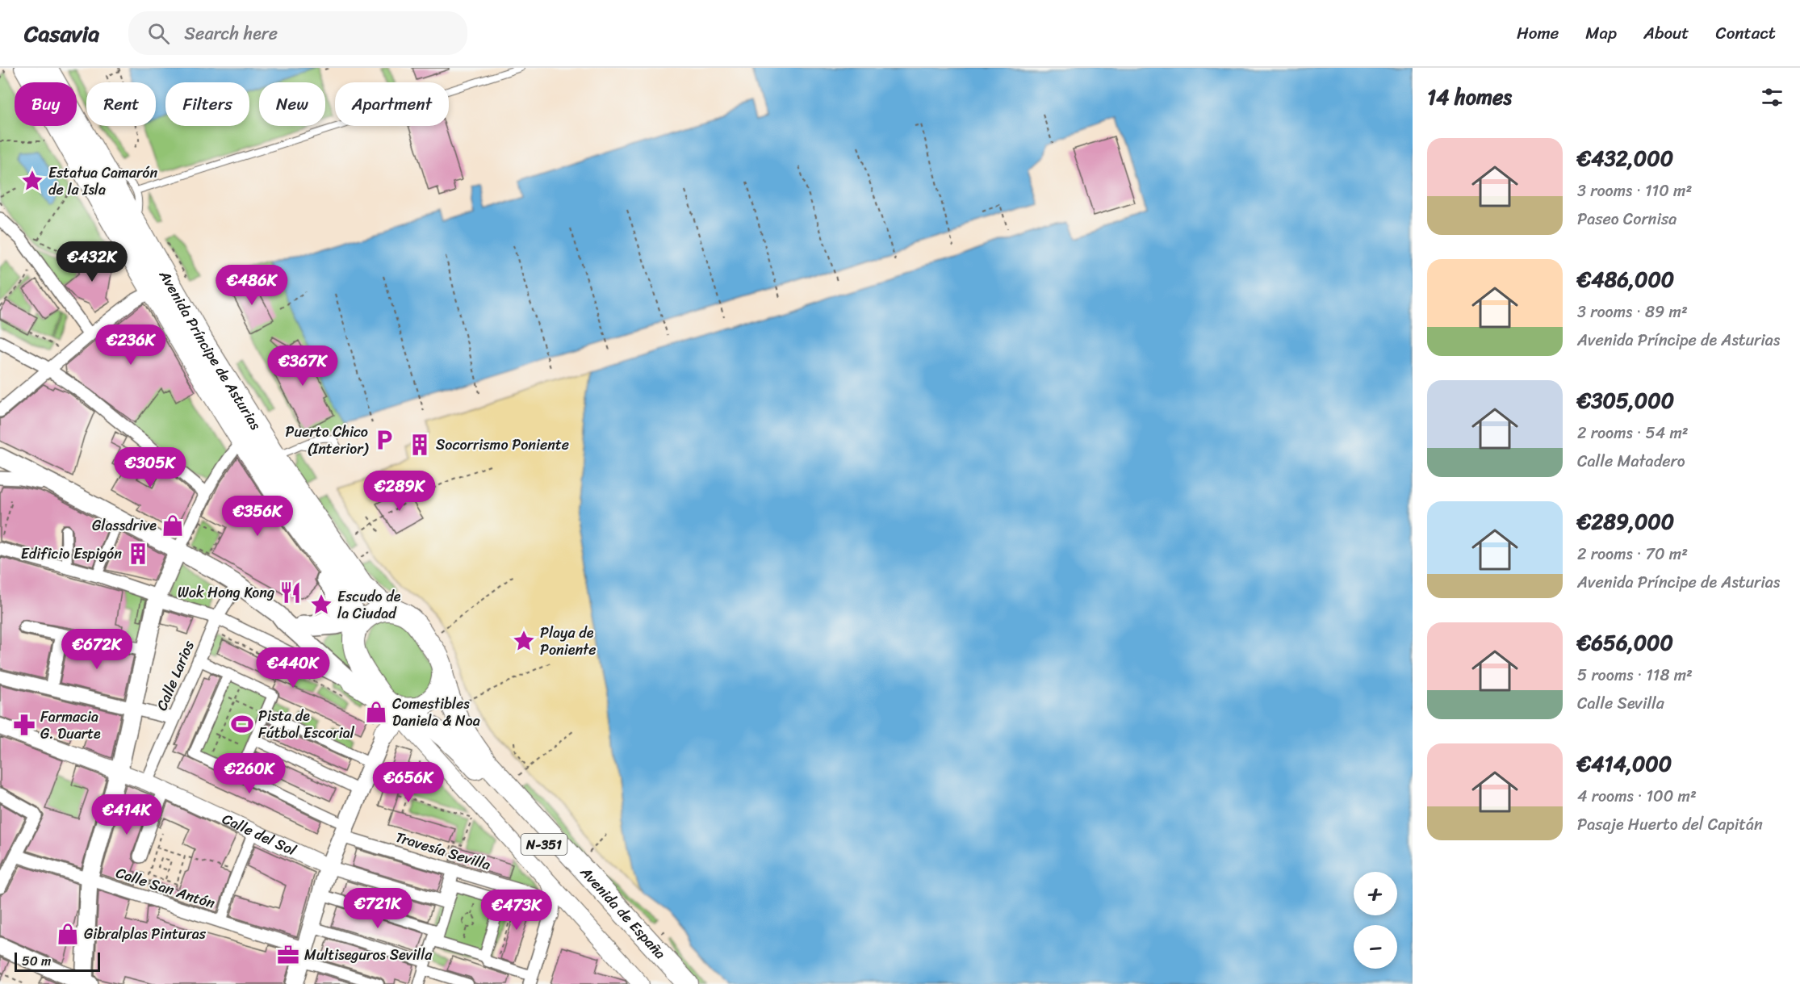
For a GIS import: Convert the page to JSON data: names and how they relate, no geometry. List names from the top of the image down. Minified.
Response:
{"streets":{"highway":["Avenida Príncipe de Asturias","N-351","Avenida de España"],"street":["Calle Larios","Calle del Sol","Travesía Sevilla","Calle San Antón"]},"crossings":[["Avenida Príncipe de Asturias","N-351"],["Avenida Príncipe de Asturias","Avenida de España"],["Calle Larios","Calle del Sol"],["N-351","Avenida de España"]],"places":{"place":["Estatua Camarón de la Isla","Escudo de la Ciudad","Playa de Poniente"],"parking":["Puerto Chico (Interior)"],"building":["Socorrismo Poniente","Edificio Espigón"],"shop":["Glassdrive","Comestibles Daniela & Noa","Gibralplas Pinturas"],"restaurant":["Wok Hong Kong"],"sports":["Pista de Fútbol Escorial"],"pharmacy":["Farmacia G. Duarte"],"office":["Multiseguros Sevilla"]},"scale_bar":"50 m","page":{"header":"Casavia","search":"Search here","nav":["Home","Map","About","Contact"],"heading":"14 homes","chip":["Buy","Rent","Filters","New","Apartment"],"list":[{"name":"€432,000","note":"3 rooms · 110 m² · Paseo Cornisa"},{"name":"€486,000","note":"3 rooms · 89 m² · Avenida Príncipe de Asturias"},{"name":"€305,000","note":"2 rooms · 54 m² · Calle Matadero"},{"name":"€289,000","note":"2 rooms · 70 m² · Avenida Príncipe de Asturias"},{"name":"€656,000","note":"5 rooms · 118 m² · Calle Sevilla"},{"name":"€414,000","note":"4 rooms · 100 m² · Pasaje Huerto del Capitán"}],"price":["€432K","€486K","€236K","€367K","€305K","€289K","€356K","€672K","€440K","€260K","€656K","€414K","€721K","€473K"],"map_buttons":["+","−"],"scale":"50 m"}}
